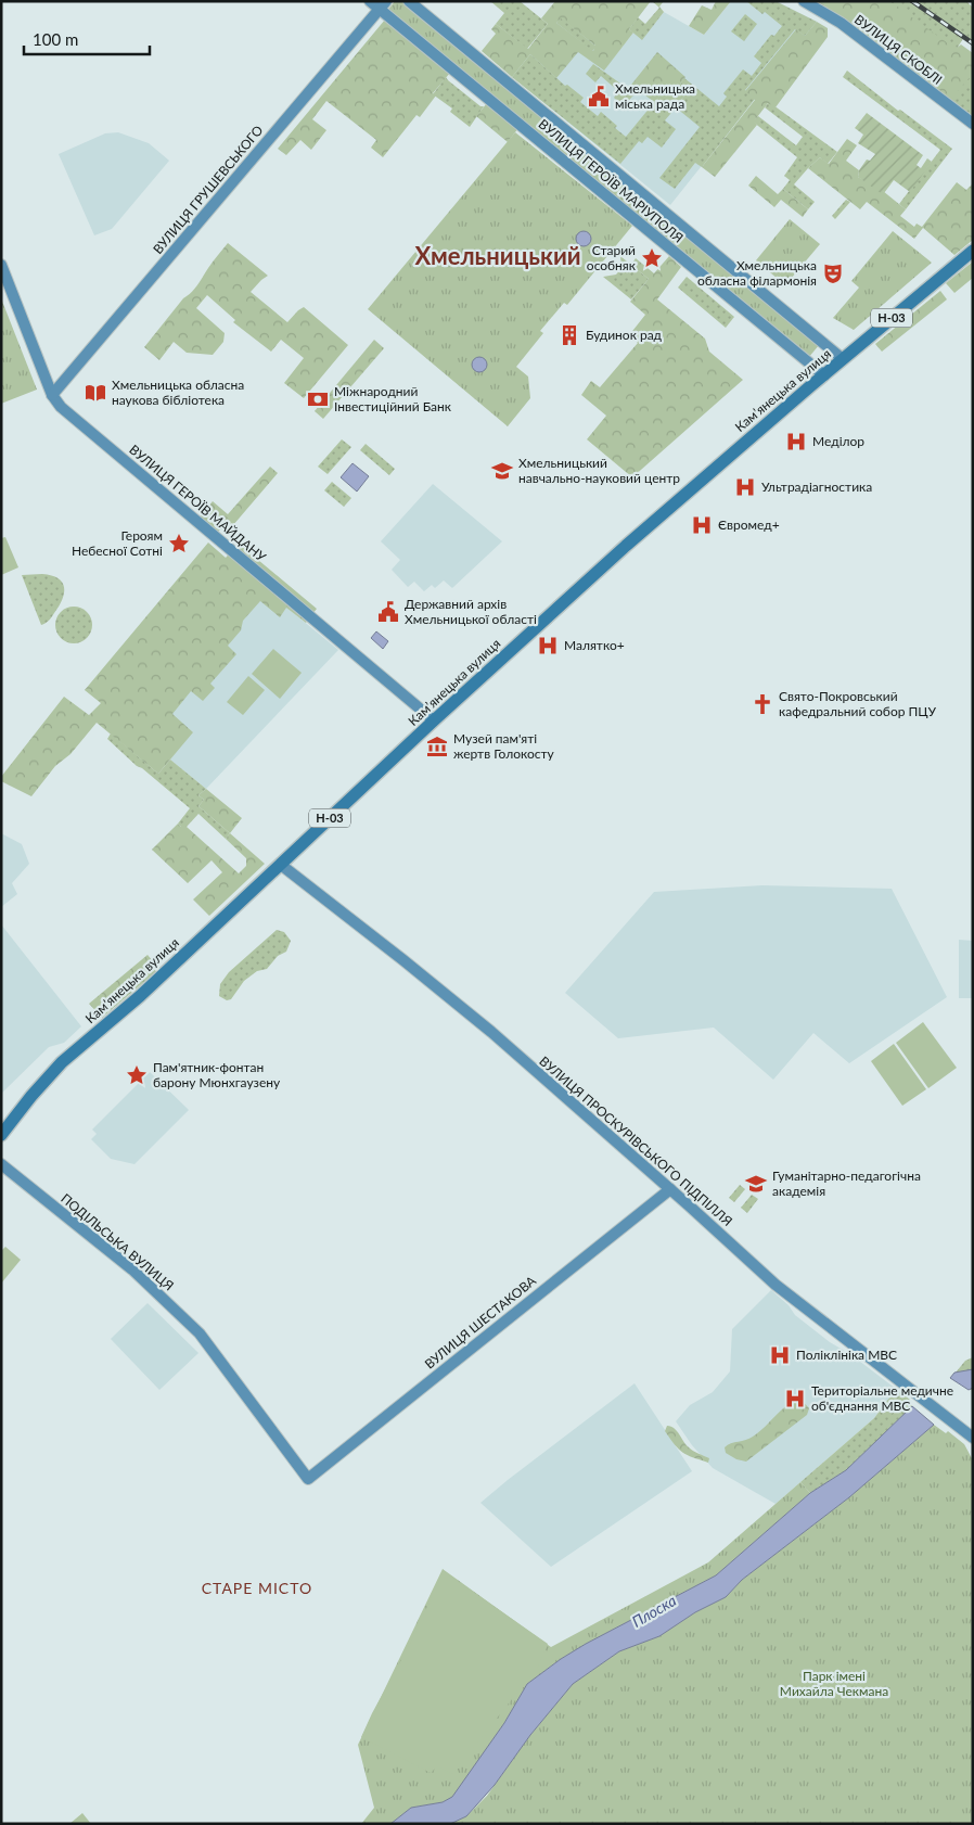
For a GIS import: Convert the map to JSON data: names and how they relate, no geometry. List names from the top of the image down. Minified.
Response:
{"streets":{"main road":["Н-03","Камʼянецька вулиця"],"street":["ВУЛИЦЯ СКОБЛІ","ВУЛИЦЯ ГЕРОЇВ МАРІУПОЛЯ","ВУЛИЦЯ ГРУШЕВСЬКОГО","ВУЛИЦЯ ГЕРОЇВ МАЙДАНУ","ВУЛИЦЯ ПРОСКУРІВСЬКОГО ПІДПІЛЛЯ","ПОДІЛЬСЬКА ВУЛИЦЯ","ВУЛИЦЯ ШЕСТАКОВА"]},"crossings":[["ВУЛИЦЯ ГЕРОЇВ МАРІУПОЛЯ","ВУЛИЦЯ ГРУШЕВСЬКОГО"],["ВУЛИЦЯ ГЕРОЇВ МАРІУПОЛЯ","Камʼянецька вулиця"],["ВУЛИЦЯ ГРУШЕВСЬКОГО","ВУЛИЦЯ ГЕРОЇВ МАЙДАНУ"],["Камʼянецька вулиця","ВУЛИЦЯ ГЕРОЇВ МАЙДАНУ"],["Камʼянецька вулиця","ВУЛИЦЯ ПРОСКУРІВСЬКОГО ПІДПІЛЛЯ"],["ВУЛИЦЯ ПРОСКУРІВСЬКОГО ПІДПІЛЛЯ","ВУЛИЦЯ ШЕСТАКОВА"],["ПОДІЛЬСЬКА ВУЛИЦЯ","ВУЛИЦЯ ШЕСТАКОВА"]],"districts":["Хмельницький","СТАРЕ МІСТО"],"water":["Плоска"],"parks":["Парк імені Михайла Чекмана"],"places":{"public building":["Хмельницька міська рада","Державний архів Хмельницької області"],"place":["Старий особняк","Героям Небесної Сотні","Пам'ятник-фонтан барону Мюнхгаузену"],"theatre":["Хмельницька обласна філармонія"],"building":["Будинок рад"],"library":["Хмельницька обласна наукова бібліотека"],"bank":["Міжнародний Інвестиційний Банк"],"hospital":["Меділор","Ультрадіагностика","Євромед+","Малятко+","Поліклініка МВС","Територіальне медичне об'єднання МВС"],"school or university":["Хмельницький навчально-науковий центр","Гуманітарно-педагогічна академія"],"church":["Свято-Покровський кафедральний собор ПЦУ"],"museum":["Музей пам'яті жертв Голокосту"]},"scale_bar":"100 m"}
